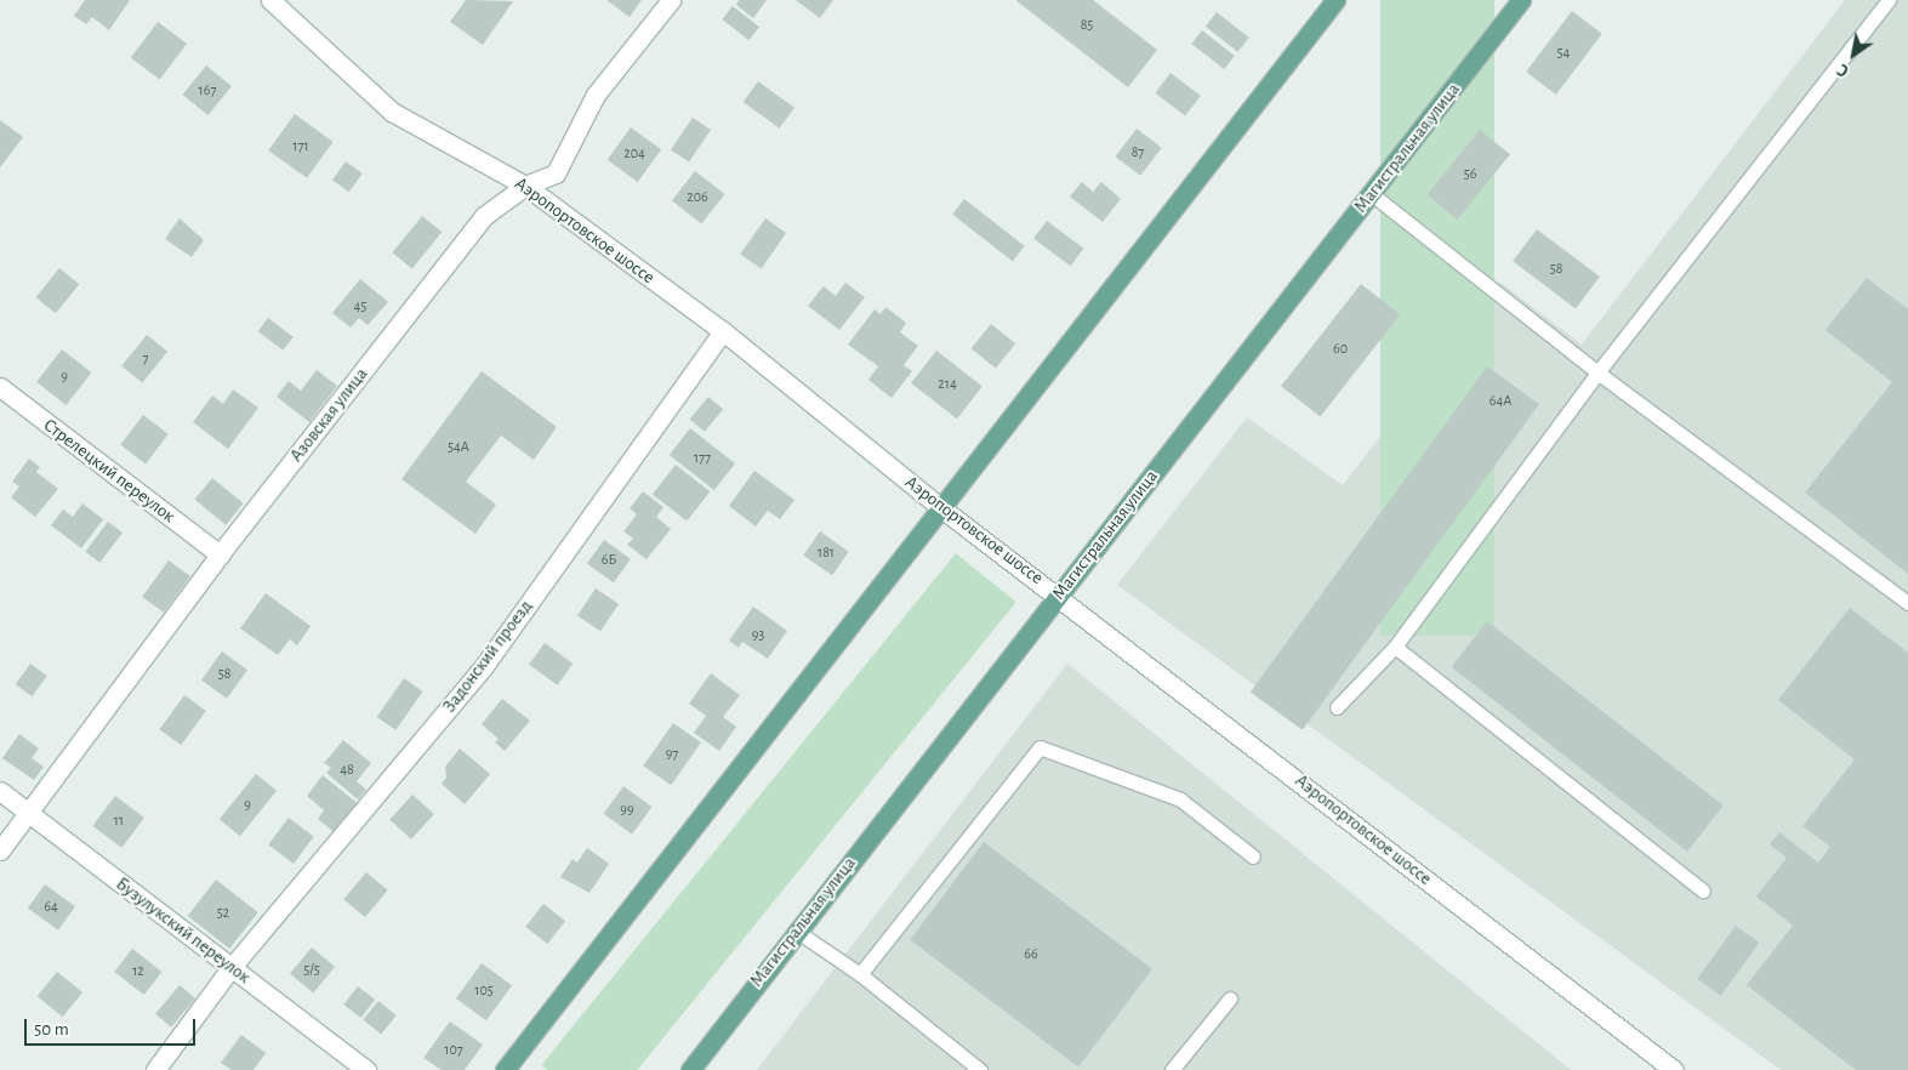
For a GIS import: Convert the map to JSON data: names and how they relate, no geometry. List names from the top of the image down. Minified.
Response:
{"streets":{"main road":["Магистральная улица"],"street":["Аэропортовское шоссе","Азовская улица","Стрелецкий переулок","Задонский проезд","Бузулукский переулок"]},"crossings":[["Магистральная улица","Аэропортовское шоссе"],["Аэропортовское шоссе","Азовская улица"],["Аэропортовское шоссе","Задонский проезд"],["Азовская улица","Стрелецкий переулок"],["Азовская улица","Бузулукский переулок"],["Задонский проезд","Бузулукский переулок"]],"house_numbers":["85","54","167","171","87","204","56","206","58","45","60","7","9","214","64А","54А","177","181","6Б","93","58","97","48","9","99","11","64","52","66","5/5","12","105","107"],"scale_bar":"50 m","north":"bottom left"}
